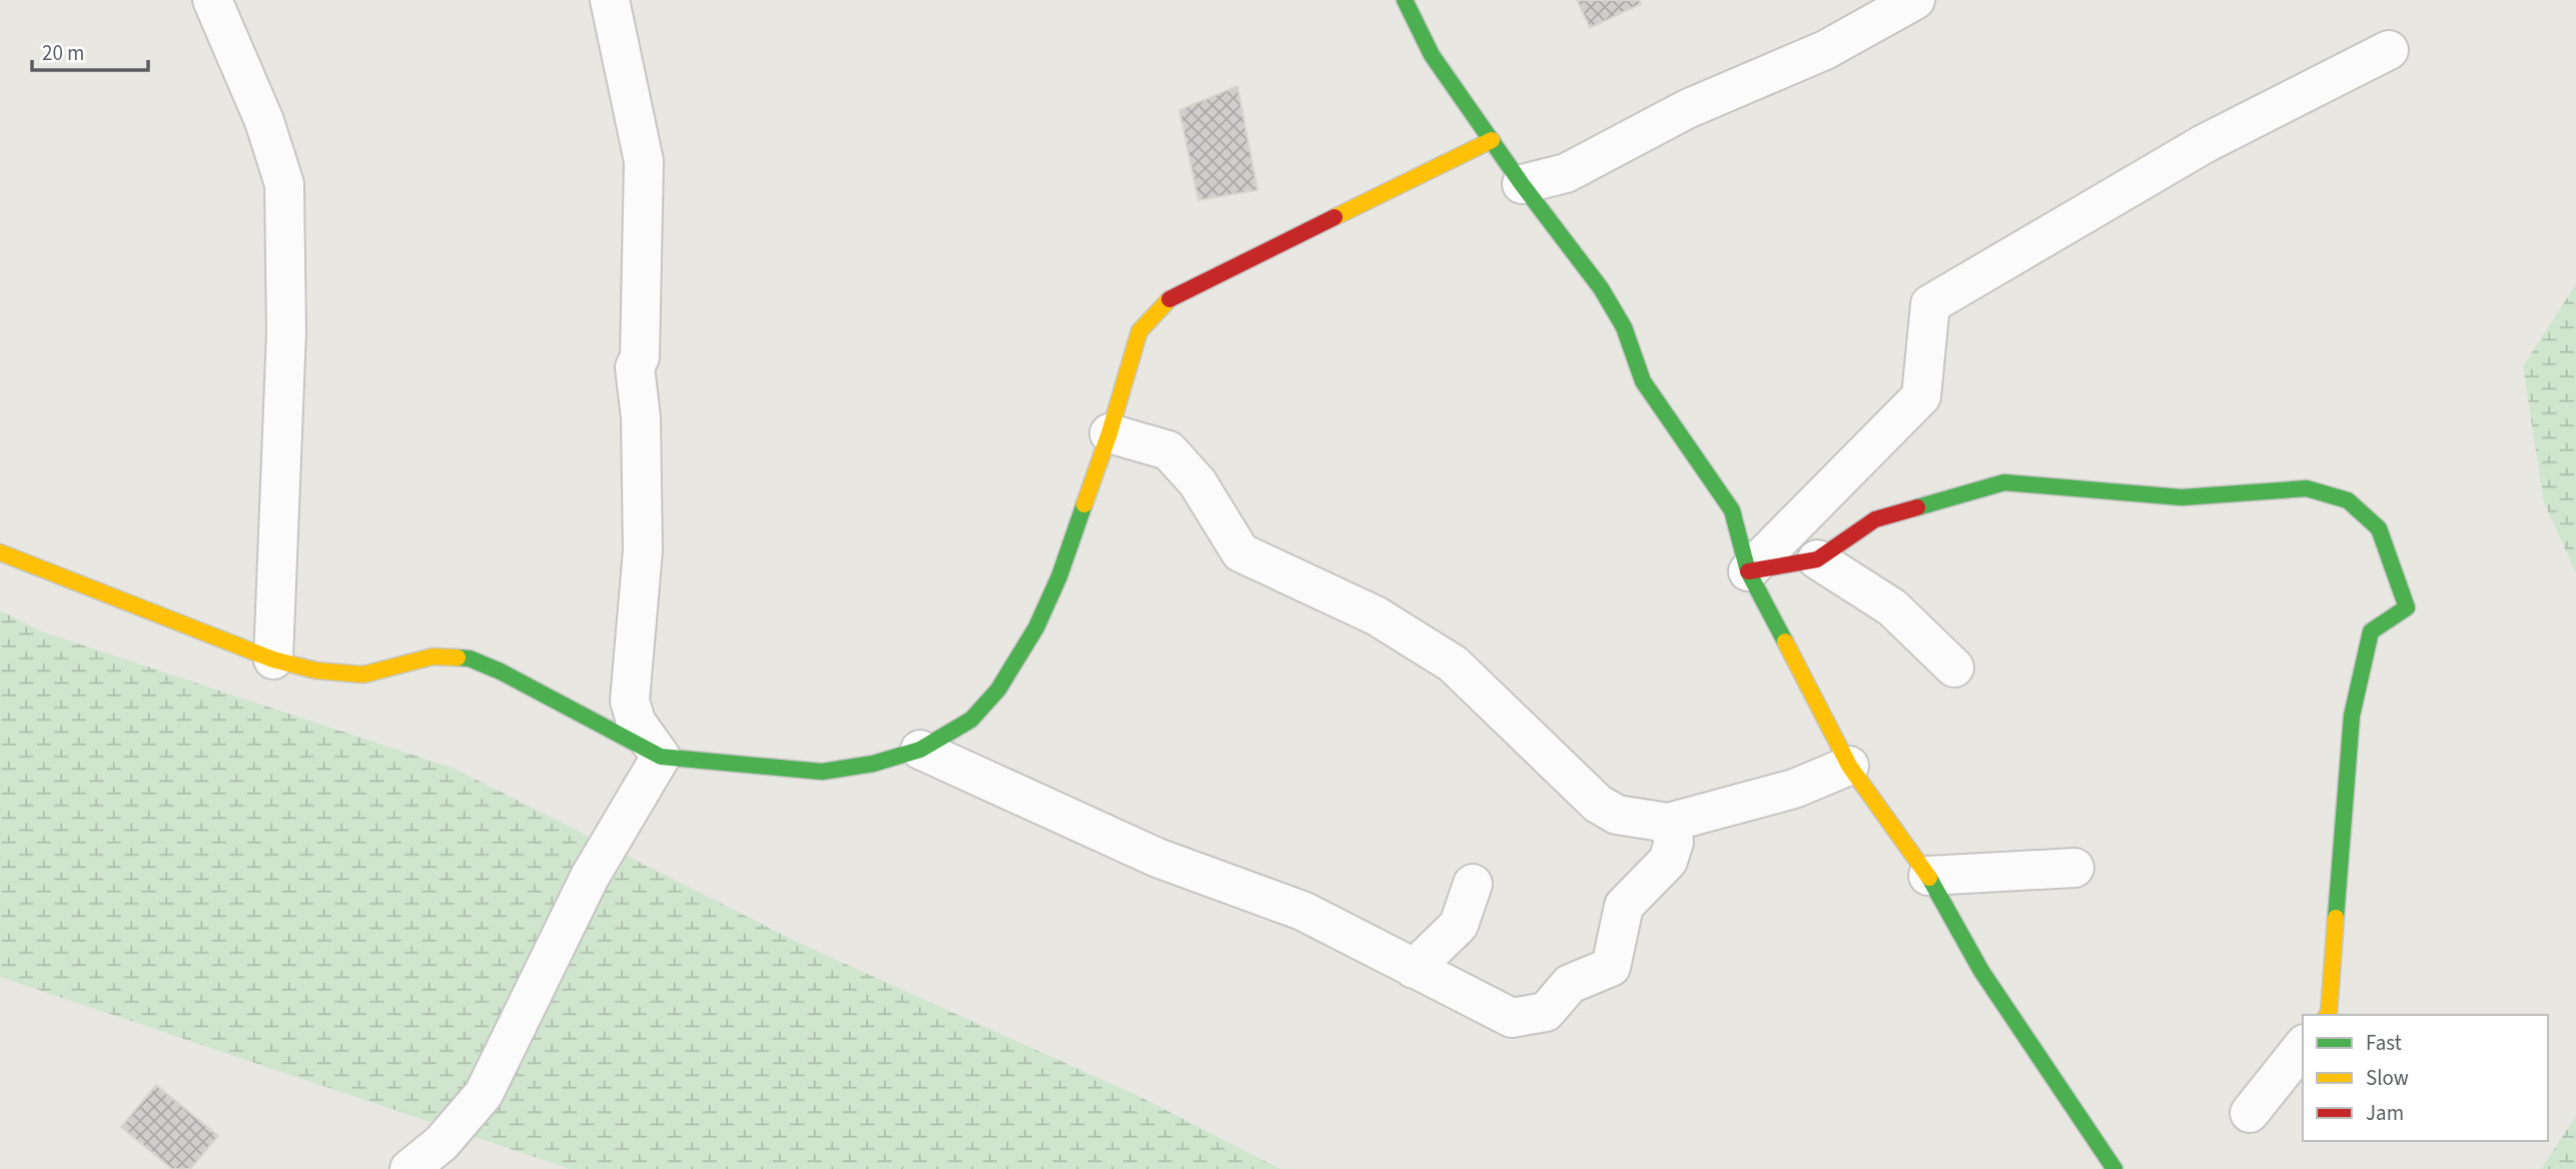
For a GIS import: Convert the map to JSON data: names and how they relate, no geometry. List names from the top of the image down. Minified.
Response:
{"legend":["Fast","Slow","Jam"],"scale_bar":"20 m"}
